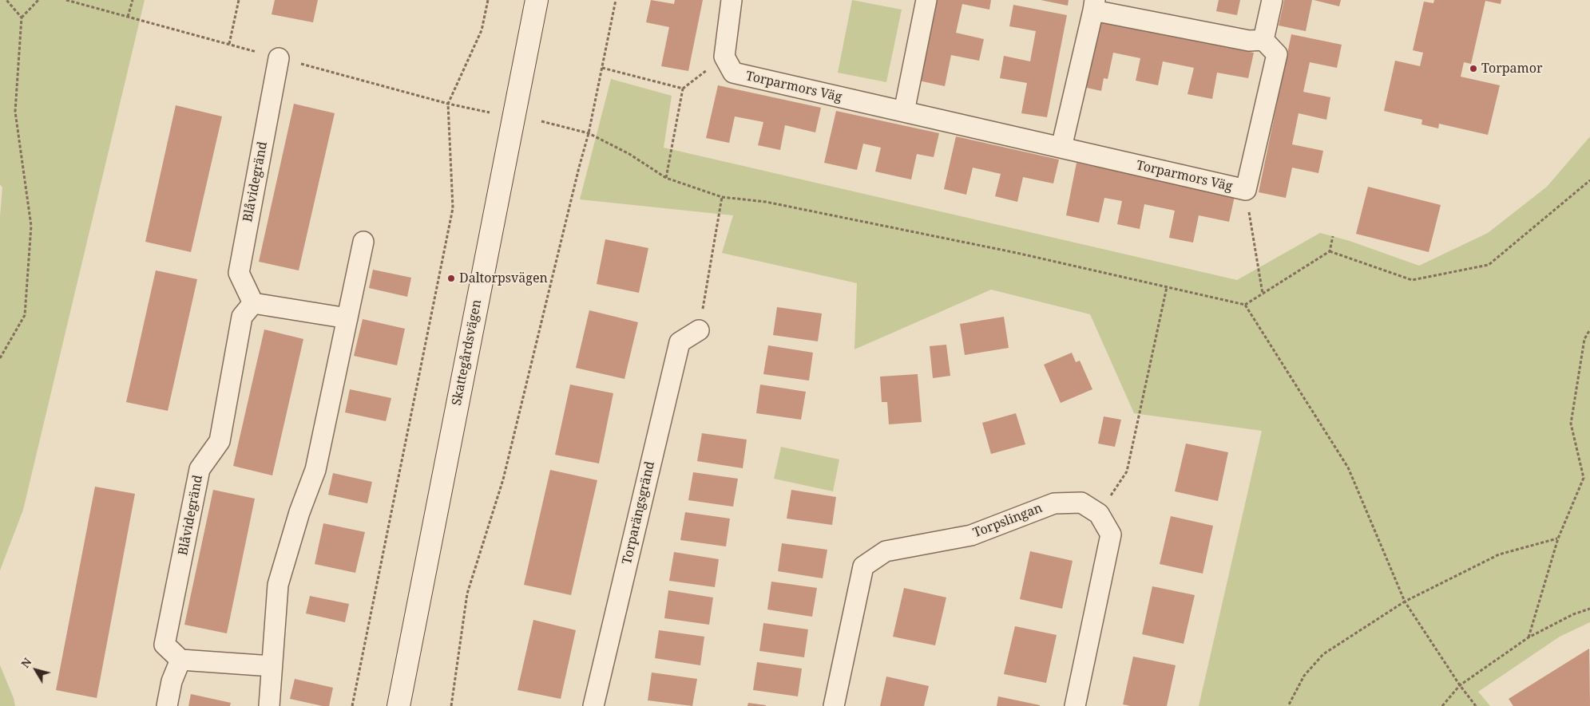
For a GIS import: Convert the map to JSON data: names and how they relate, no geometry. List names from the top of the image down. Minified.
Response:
{"streets":{"street":["Torparmors Väg","Blåvidegränd","Skattegårdsvägen","Torparängsgränd","Torpslingan"]},"places":["Torpamor","Daltorpsvägen"],"north":"top left"}
